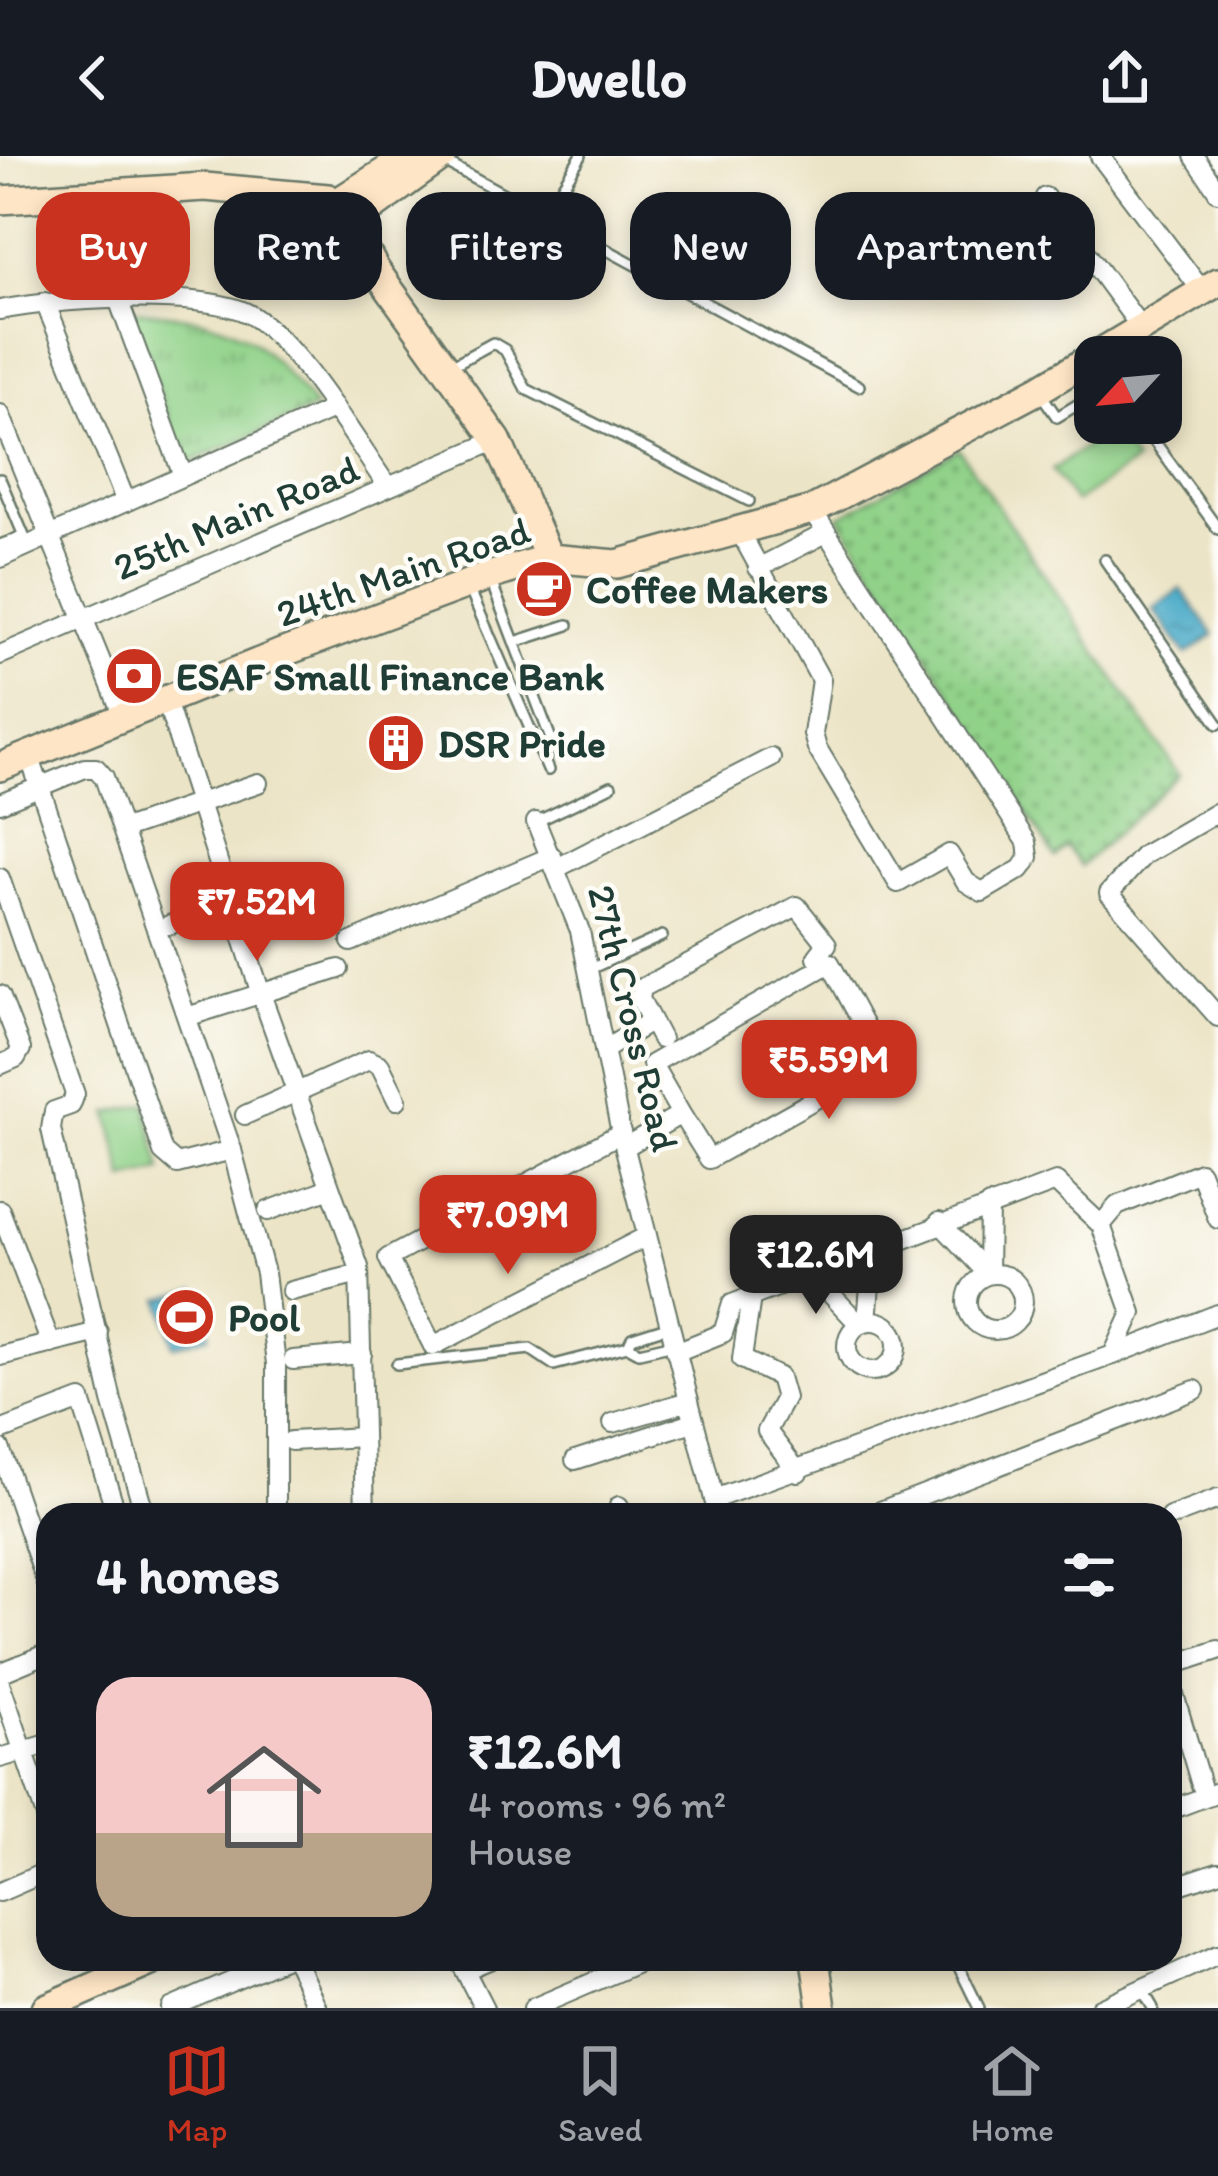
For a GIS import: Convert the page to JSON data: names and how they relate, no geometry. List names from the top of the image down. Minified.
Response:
{"streets":{"street":["25th Main Road","24th Main Road","27th Cross Road"]},"places":{"cafe":["Coffee Makers"],"bank":["ESAF Small Finance Bank"],"building":["DSR Pride"],"sports":["Pool"]},"north":"bottom left","page":{"header":"Dwello","chip":["Buy","Rent","Filters","New","Apartment"],"price":["₹7.52M","₹5.59M","₹7.09M","₹12.6M"],"heading":"4 homes","list":[{"name":"₹12.6M","note":"4 rooms · 96 m² · House"}],"tabs":["Map","Saved","Home"]}}
